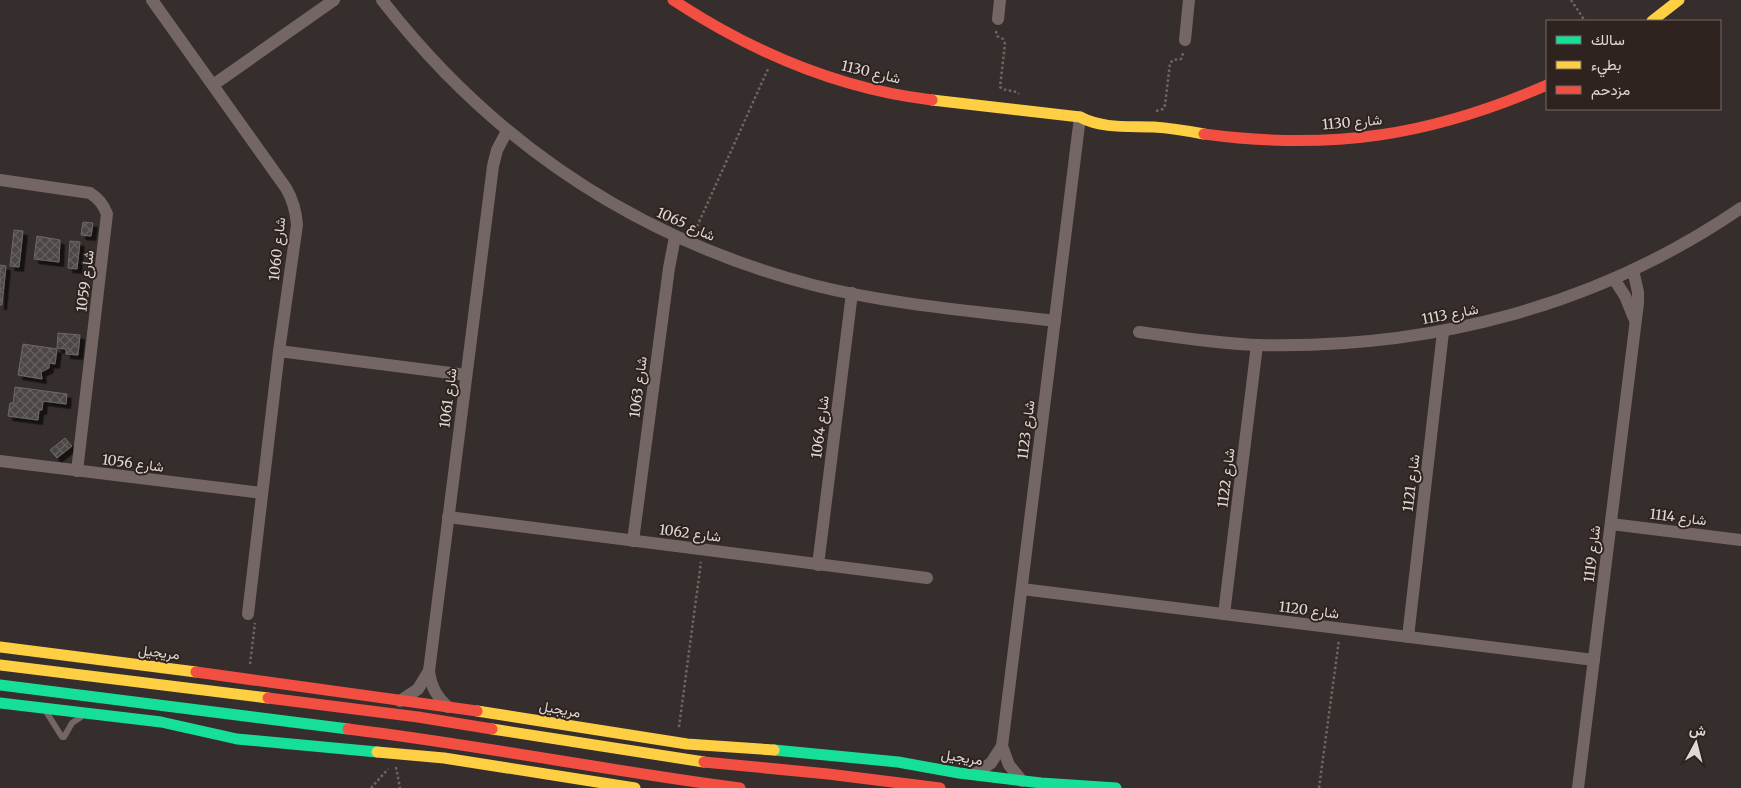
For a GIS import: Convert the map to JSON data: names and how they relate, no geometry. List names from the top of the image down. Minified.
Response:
{"streets":{"street":["شارع 1130","شارع 1065","شارع 1060","شارع 1059","شارع 1113","شارع 1063","شارع 1061","شارع 1064","شارع 1123","شارع 1056","شارع 1122","شارع 1121","شارع 1114","شارع 1062","شارع 1119","شارع 1120","مريجيل"]},"crossings":[["شارع 1130","شارع 1123"],["شارع 1065","شارع 1063"],["شارع 1065","شارع 1061"],["شارع 1065","شارع 1064"],["شارع 1065","شارع 1123"],["شارع 1060","شارع 1056"],["شارع 1059","شارع 1056"],["شارع 1113","شارع 1122"],["شارع 1113","شارع 1121"],["شارع 1113","شارع 1119"],["شارع 1063","شارع 1062"],["شارع 1061","شارع 1062"],["شارع 1061","مريجيل"],["شارع 1064","شارع 1062"],["شارع 1123","شارع 1120"],["شارع 1123","مريجيل"],["شارع 1122","شارع 1120"],["شارع 1121","شارع 1120"],["شارع 1114","شارع 1119"],["شارع 1119","شارع 1120"]],"legend":["سالك","بطيء","مزدحم"],"north":"top"}
